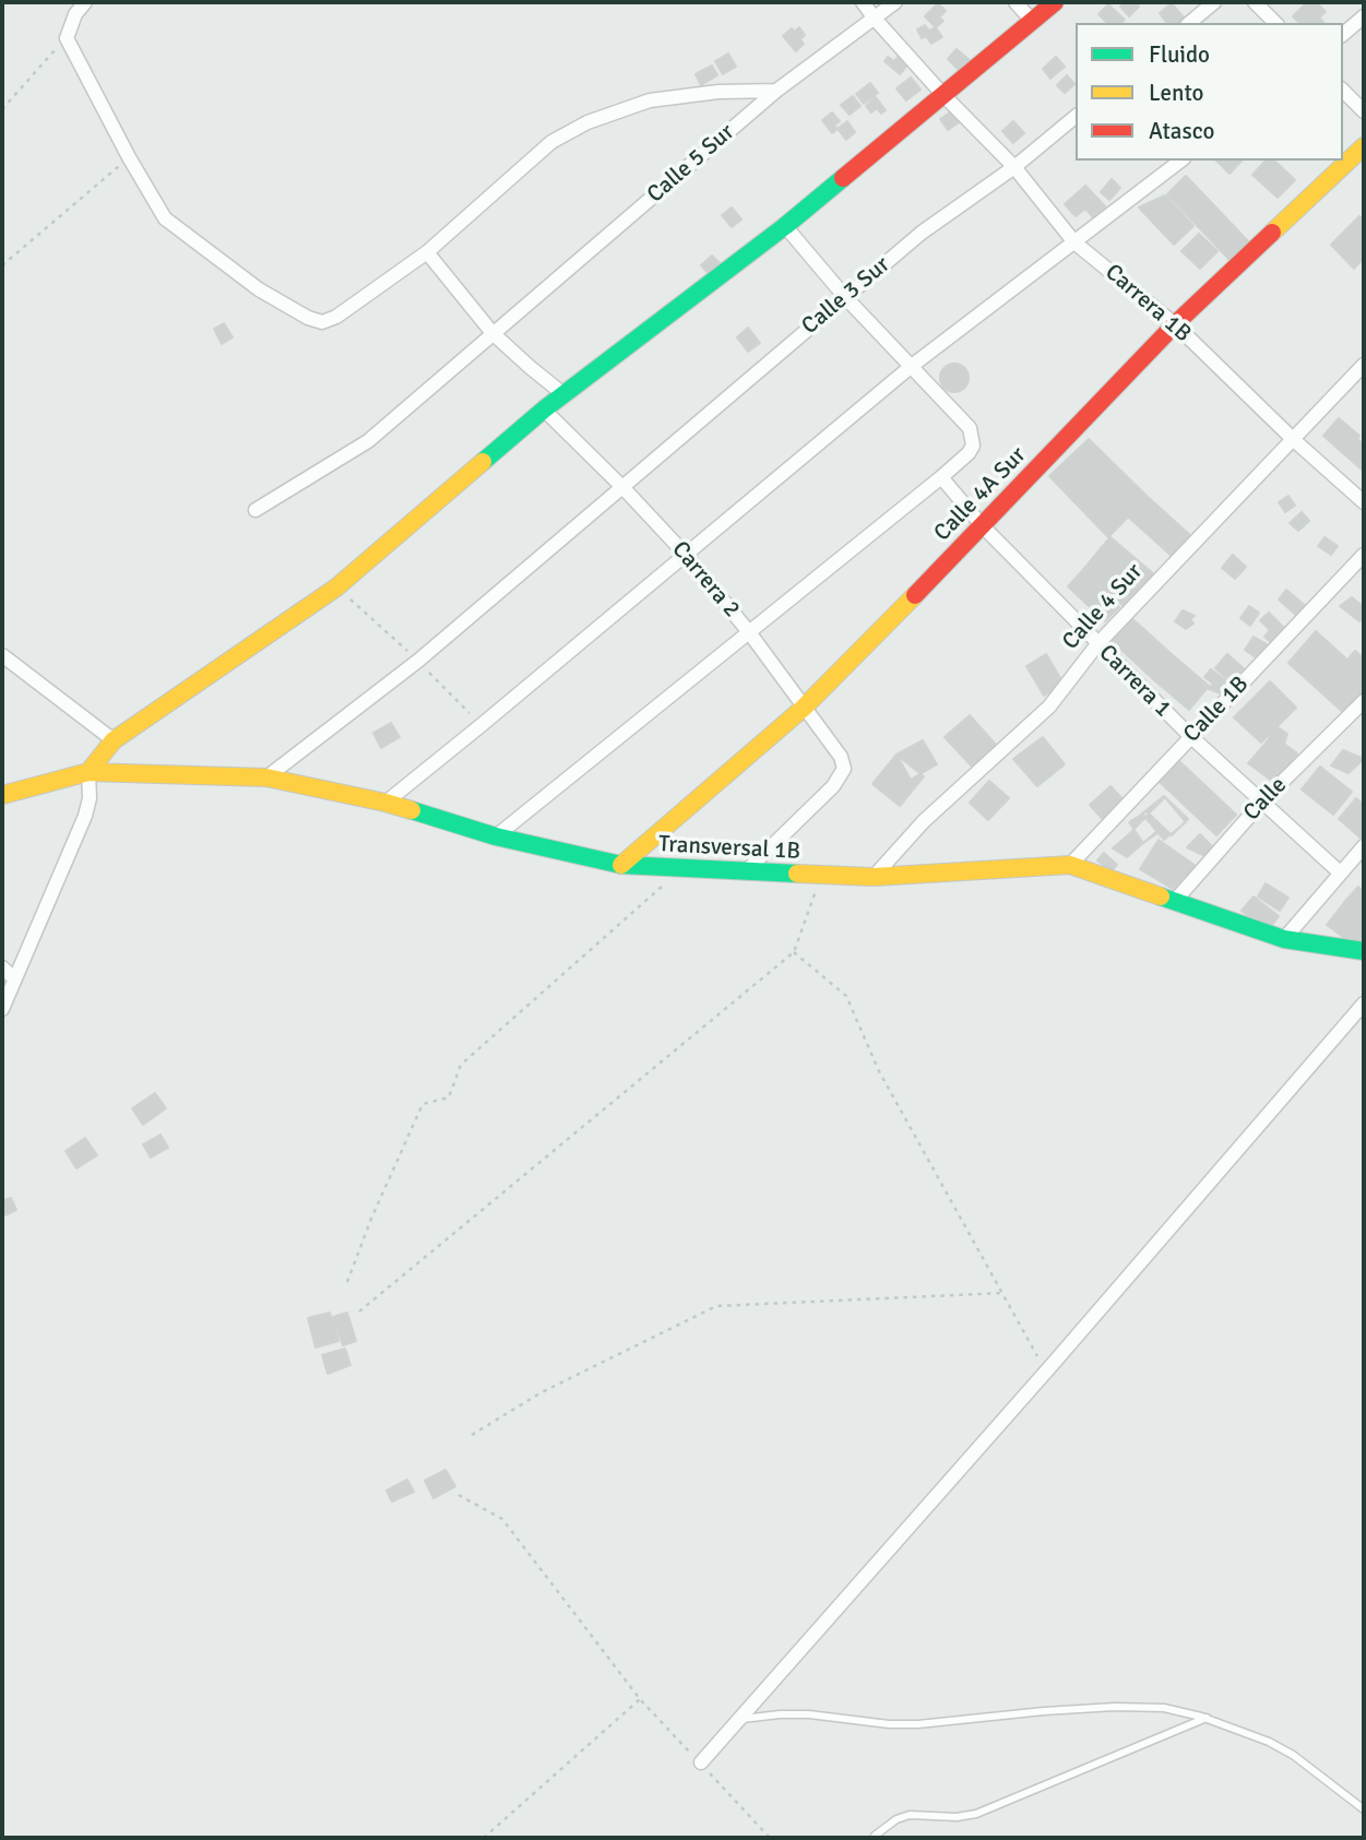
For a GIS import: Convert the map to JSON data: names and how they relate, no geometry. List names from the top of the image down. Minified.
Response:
{"streets":{"street":["Calle 5 Sur","Calle 3 Sur","Carrera 1B","Calle 4A Sur","Carrera 2","Calle 4 Sur","Carrera 1","Calle 1B","Calle","Transversal 1B"]},"crossings":[["Calle 5 Sur","Carrera 1B"],["Calle 3 Sur","Carrera 1B"],["Calle 3 Sur","Carrera 2"],["Calle 3 Sur","Transversal 1B"],["Carrera 1B","Calle 4A Sur"],["Carrera 1B","Calle 4 Sur"],["Calle 4A Sur","Carrera 2"],["Calle 4A Sur","Carrera 1"],["Calle 4A Sur","Transversal 1B"],["Carrera 2","Transversal 1B"],["Calle 4 Sur","Carrera 1"],["Calle 4 Sur","Transversal 1B"],["Carrera 1","Calle 1B"],["Carrera 1","Calle"],["Calle 1B","Transversal 1B"],["Calle","Transversal 1B"]],"legend":["Fluido","Lento","Atasco"]}
